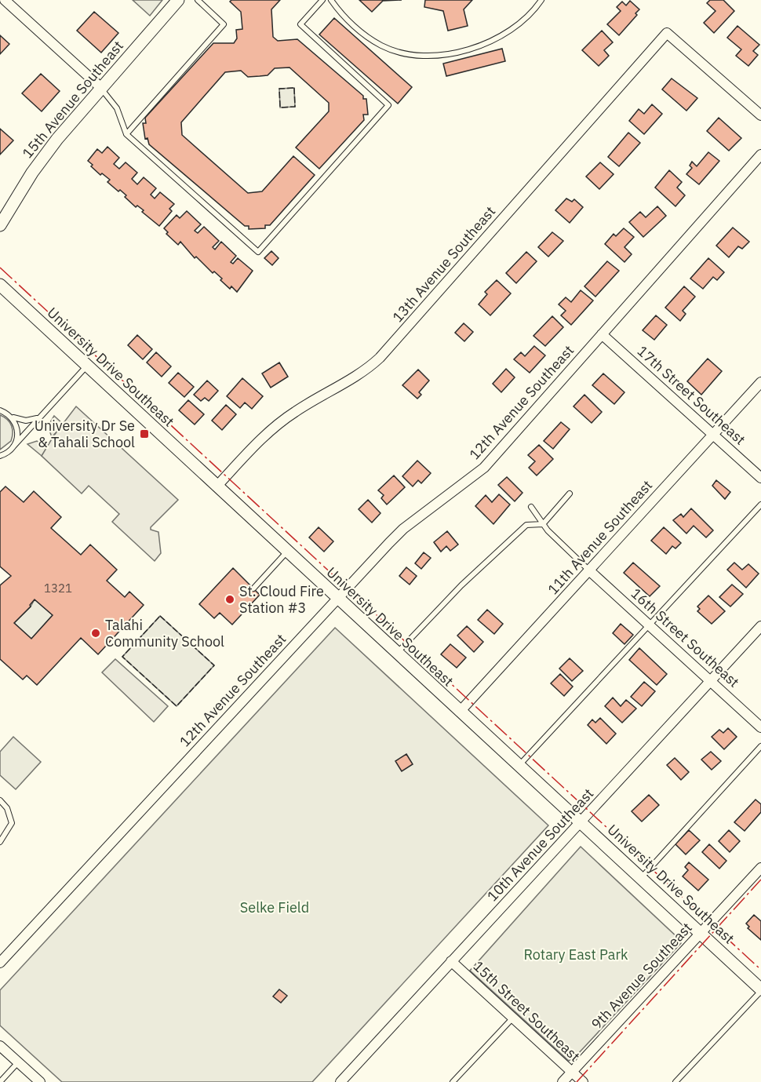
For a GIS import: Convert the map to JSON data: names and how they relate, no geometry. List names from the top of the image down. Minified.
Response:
{"streets":{"street":["15th Avenue Southeast","13th Avenue Southeast","University Drive Southeast","17th Street Southeast","12th Avenue Southeast","11th Avenue Southeast","16th Street Southeast","10th Avenue Southeast","9th Avenue Southeast","15th Street Southeast"]},"crossings":[["13th Avenue Southeast","University Drive Southeast"],["University Drive Southeast","12th Avenue Southeast"],["University Drive Southeast","11th Avenue Southeast"],["University Drive Southeast","10th Avenue Southeast"],["University Drive Southeast","9th Avenue Southeast"],["17th Street Southeast","12th Avenue Southeast"],["17th Street Southeast","11th Avenue Southeast"],["11th Avenue Southeast","16th Street Southeast"],["16th Street Southeast","10th Avenue Southeast"],["10th Avenue Southeast","15th Street Southeast"],["9th Avenue Southeast","15th Street Southeast"]],"parks":["Selke Field","Rotary East Park"],"places":{"transit":["University Dr Se & Tahali School"],"other":["St. Cloud Fire Station #3","Talahi Community School"]},"house_numbers":["1321"]}
